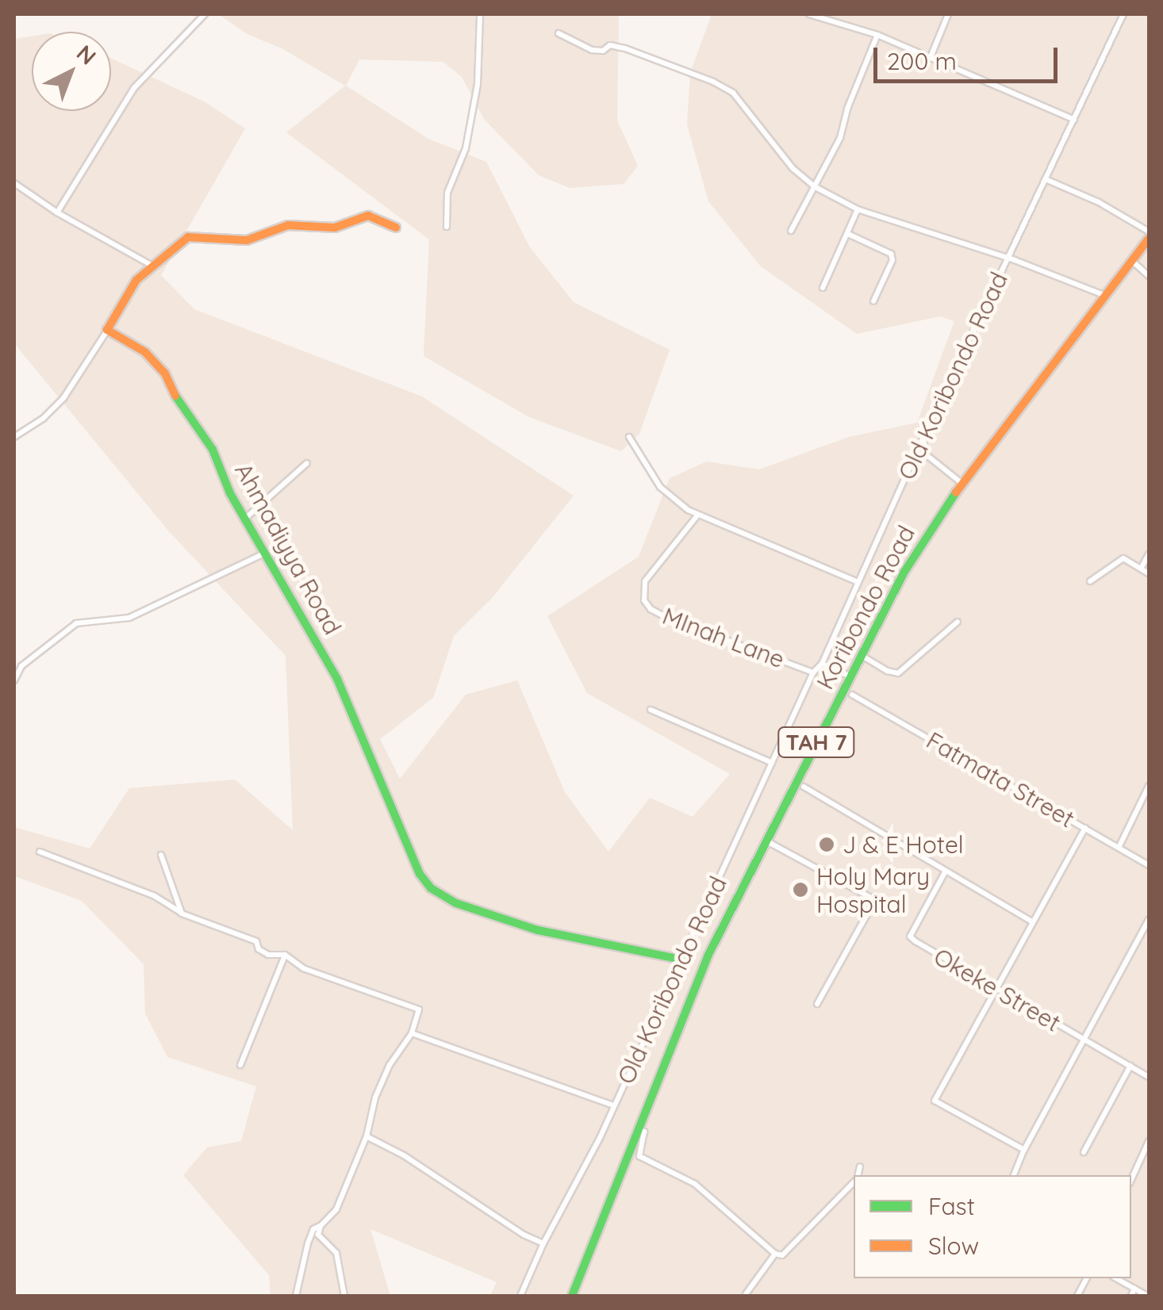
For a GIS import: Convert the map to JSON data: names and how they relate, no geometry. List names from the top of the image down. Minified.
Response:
{"streets":{"main road":["Ahmadiyya Road","Koribondo Road","TAH 7"],"street":["Old Koribondo Road","MInah Lane","Fatmata Street","Okeke Street"]},"crossings":[["Old Koribondo Road","Ahmadiyya Road"],["Old Koribondo Road","MInah Lane"]],"places":["J & E Hotel","Holy Mary Hospital"],"legend":["Fast","Slow"],"scale_bar":"200 m","north":"top right"}
